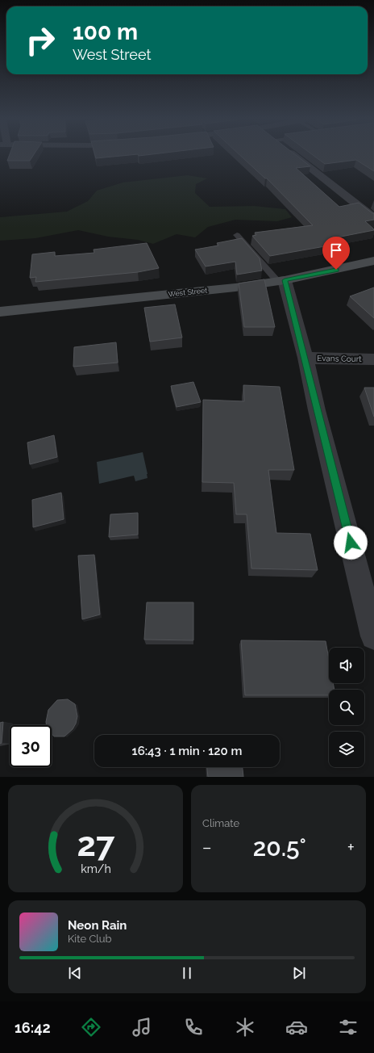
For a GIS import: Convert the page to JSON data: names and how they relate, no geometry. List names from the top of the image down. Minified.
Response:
{"streets":{"main road":["West Street"],"street":["Evans Court"]},"page":{"turn":["100 m","West Street"],"limit":"30","trip":"16:43 · 1 min · 120 m","tile":"Climate","heat":["−","20.5°","+"],"song":["Neon Rain","Kite Club"],"tabs":"16:42","gauge":["27","km/h"]}}
